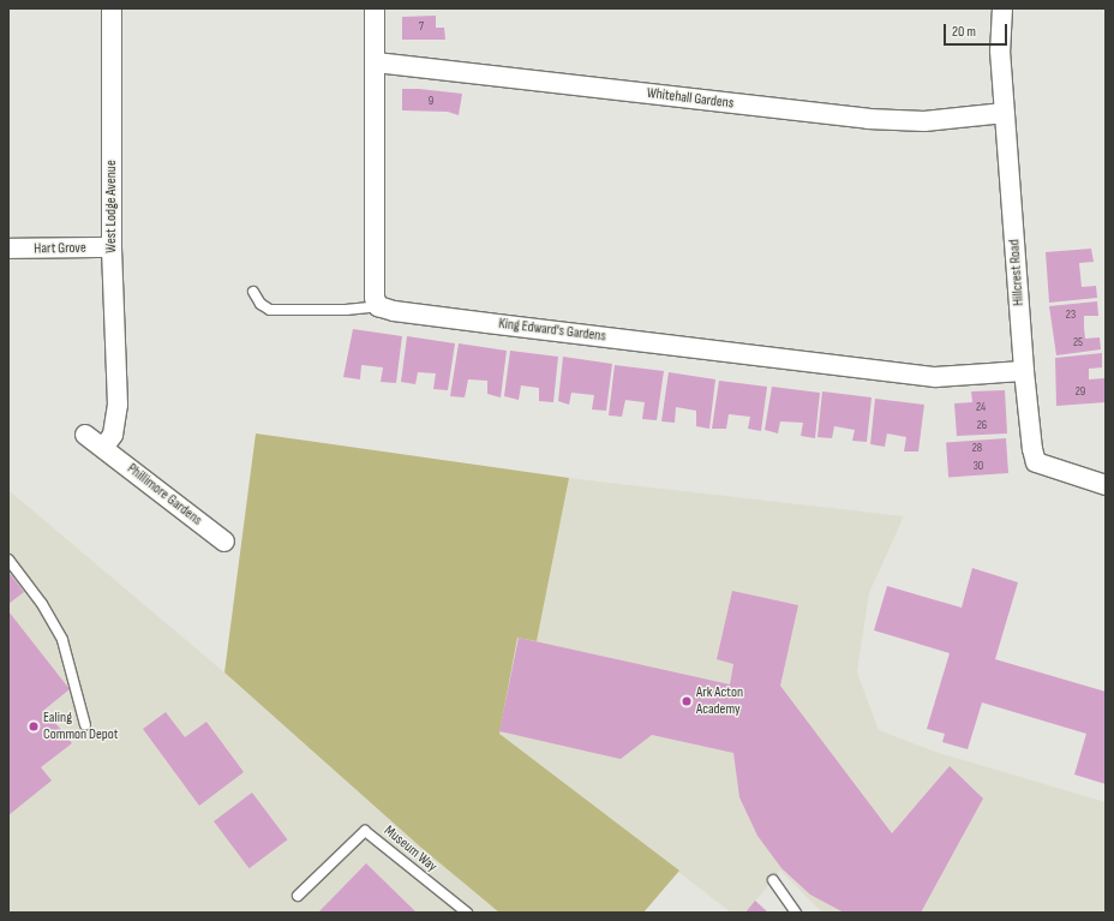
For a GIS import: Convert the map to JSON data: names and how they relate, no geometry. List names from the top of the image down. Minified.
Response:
{"streets":{"street":["Whitehall Gardens","West Lodge Avenue","Hart Grove","Hillcrest Road","King Edward's Gardens","Phillimore Gardens"],"lane":["Museum Way"]},"crossings":[["Whitehall Gardens","Hillcrest Road"],["West Lodge Avenue","Hart Grove"],["West Lodge Avenue","Phillimore Gardens"],["Hillcrest Road","King Edward's Gardens"]],"places":["Ark Acton Academy","Ealing Common Depot"],"house_numbers":["7","9","23","25","29","24","26","28","30"],"scale_bar":"20 m"}
